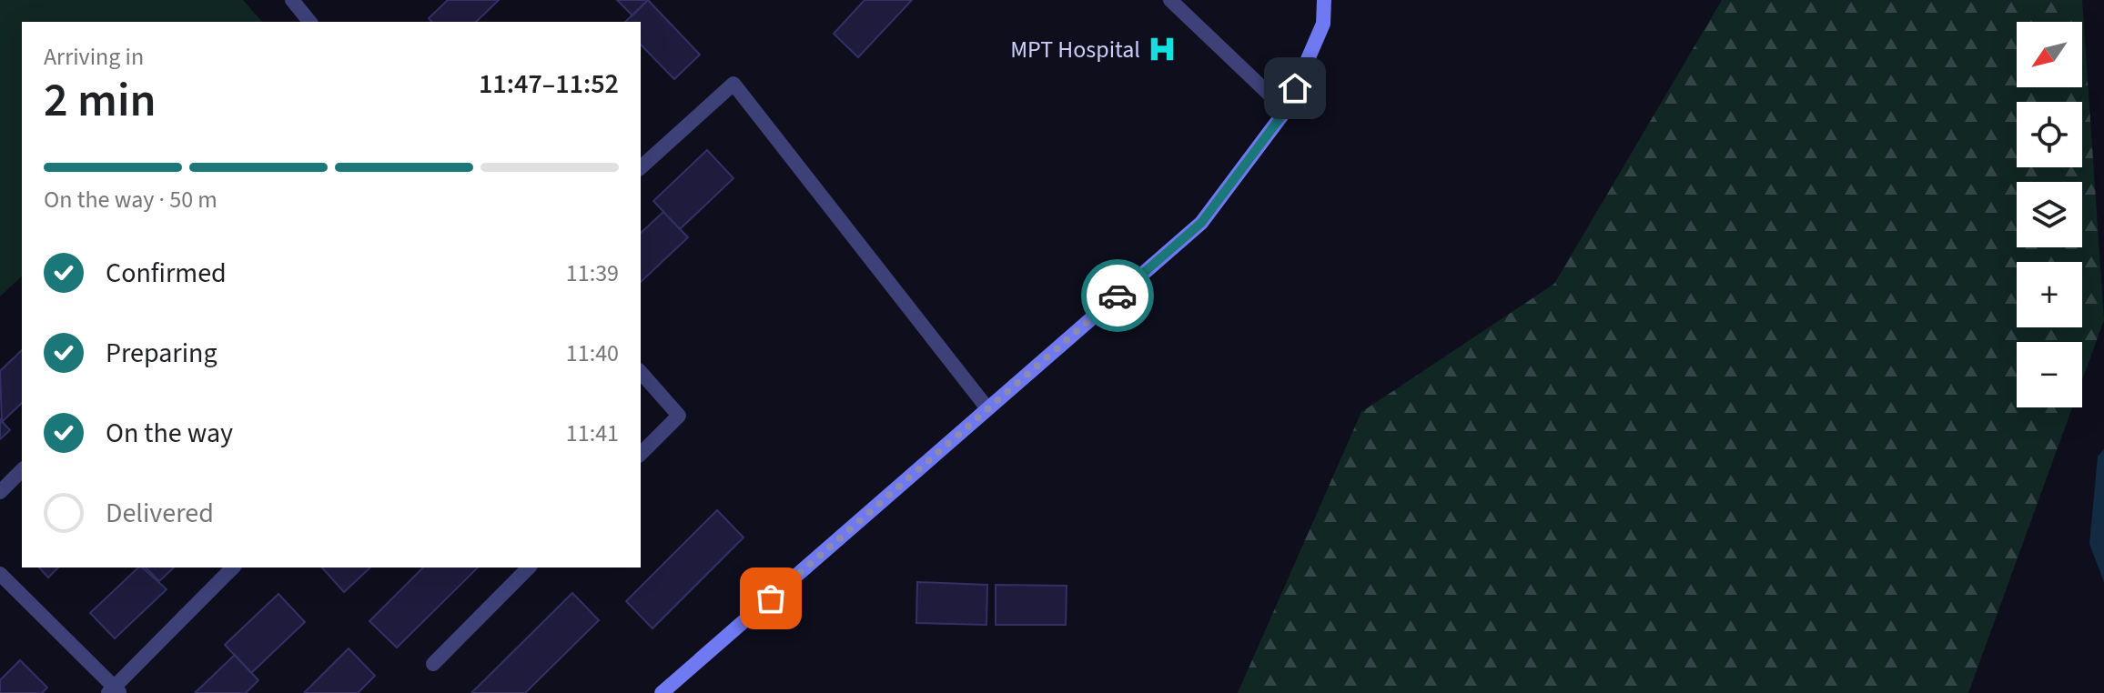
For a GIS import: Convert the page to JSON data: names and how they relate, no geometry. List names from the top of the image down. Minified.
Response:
{"places":{"hospital":["MPT Hospital"]},"north":"bottom left","page":{"map_buttons":["+","−"],"heading":["2 min","Arriving in","11:47–11:52"],"bar":"On the way · 50 m","list":[["Confirmed","11:39"],["Preparing","11:40"],["On the way","11:41"],"Delivered"]}}
